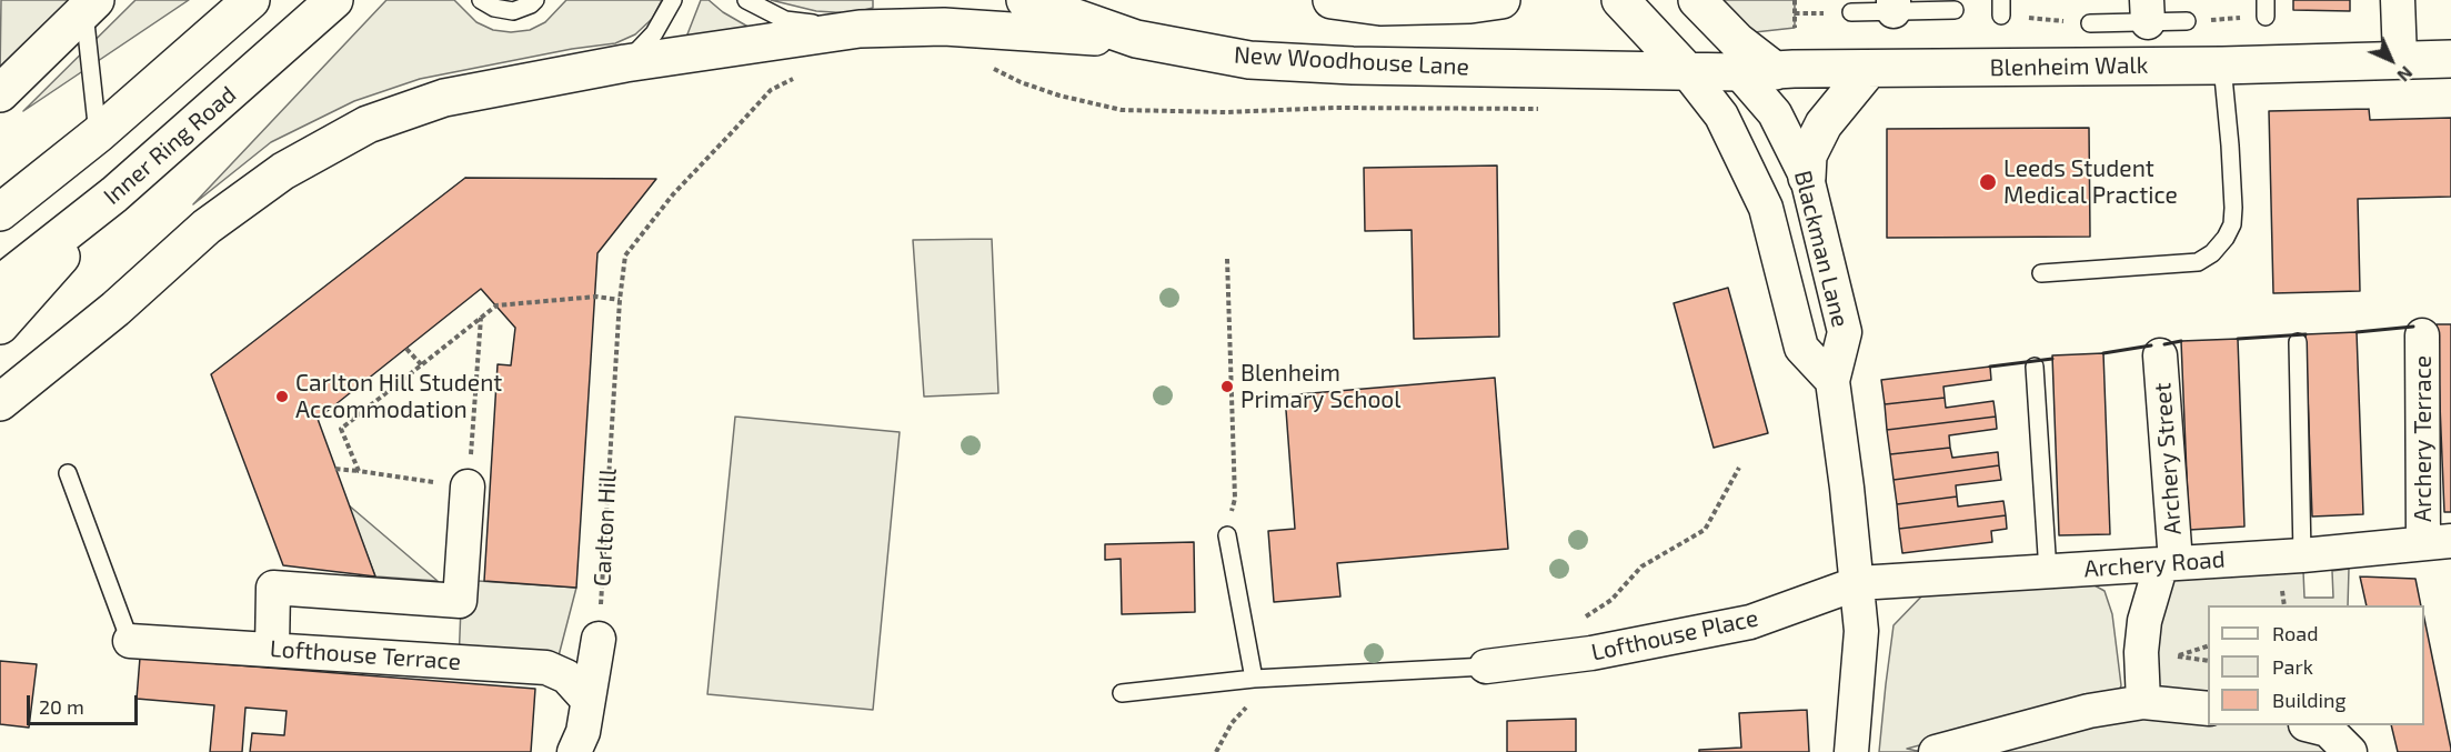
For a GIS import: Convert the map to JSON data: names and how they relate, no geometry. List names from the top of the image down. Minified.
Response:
{"streets":{"highway":["New Woodhouse Lane","Blenheim Walk","Inner Ring Road","Blackman Lane"],"street":["Archery Terrace","Archery Street","Archery Road","Lofthouse Place","Lofthouse Terrace"],"path":["Carlton Hill"]},"crossings":[["New Woodhouse Lane","Blenheim Walk"],["New Woodhouse Lane","Blackman Lane"],["Blenheim Walk","Blackman Lane"],["Blackman Lane","Archery Road"],["Blackman Lane","Lofthouse Place"],["Archery Terrace","Archery Road"],["Archery Street","Archery Road"],["Archery Road","Lofthouse Place"]],"places":["Leeds Student Medical Practice","Blenheim Primary School","Carlton Hill Student Accommodation"],"legend":["Road","Park","Building"],"scale_bar":"20 m","north":"bottom right"}
